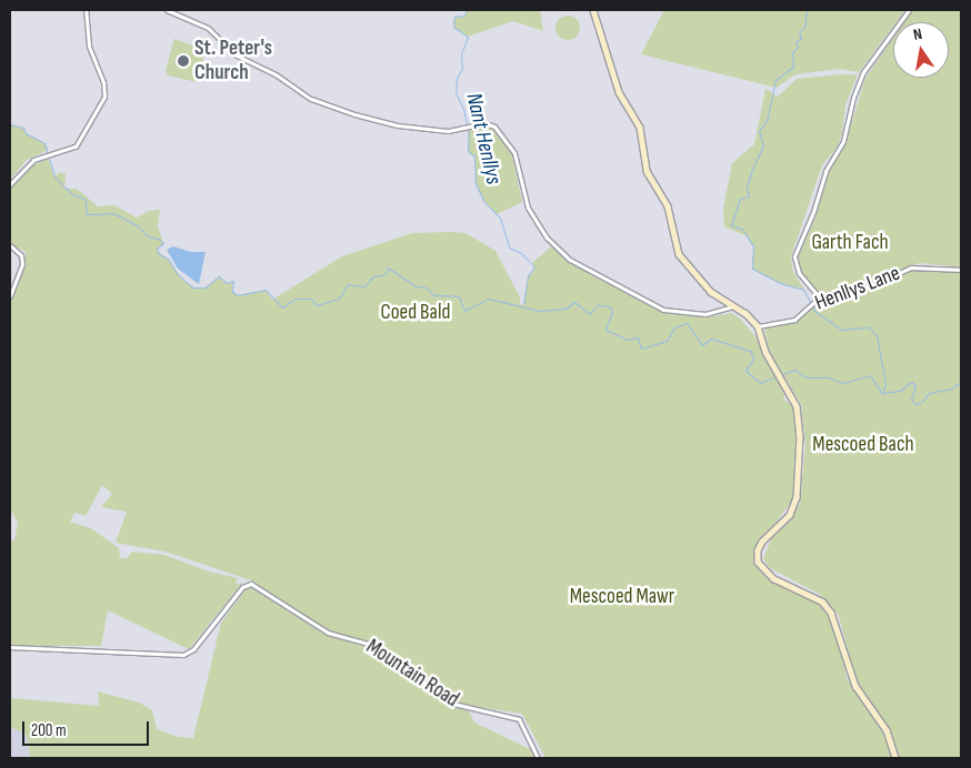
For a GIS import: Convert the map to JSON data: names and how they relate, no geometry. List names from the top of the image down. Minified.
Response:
{"streets":{"street":["Henllys Lane","Mountain Road"]},"water":["Nant Henllys"],"parks":["Garth Fach","Coed Bald","Mescoed Bach","Mescoed Mawr"],"places":["St. Peter's Church"],"scale_bar":"200 m","north":"top"}
